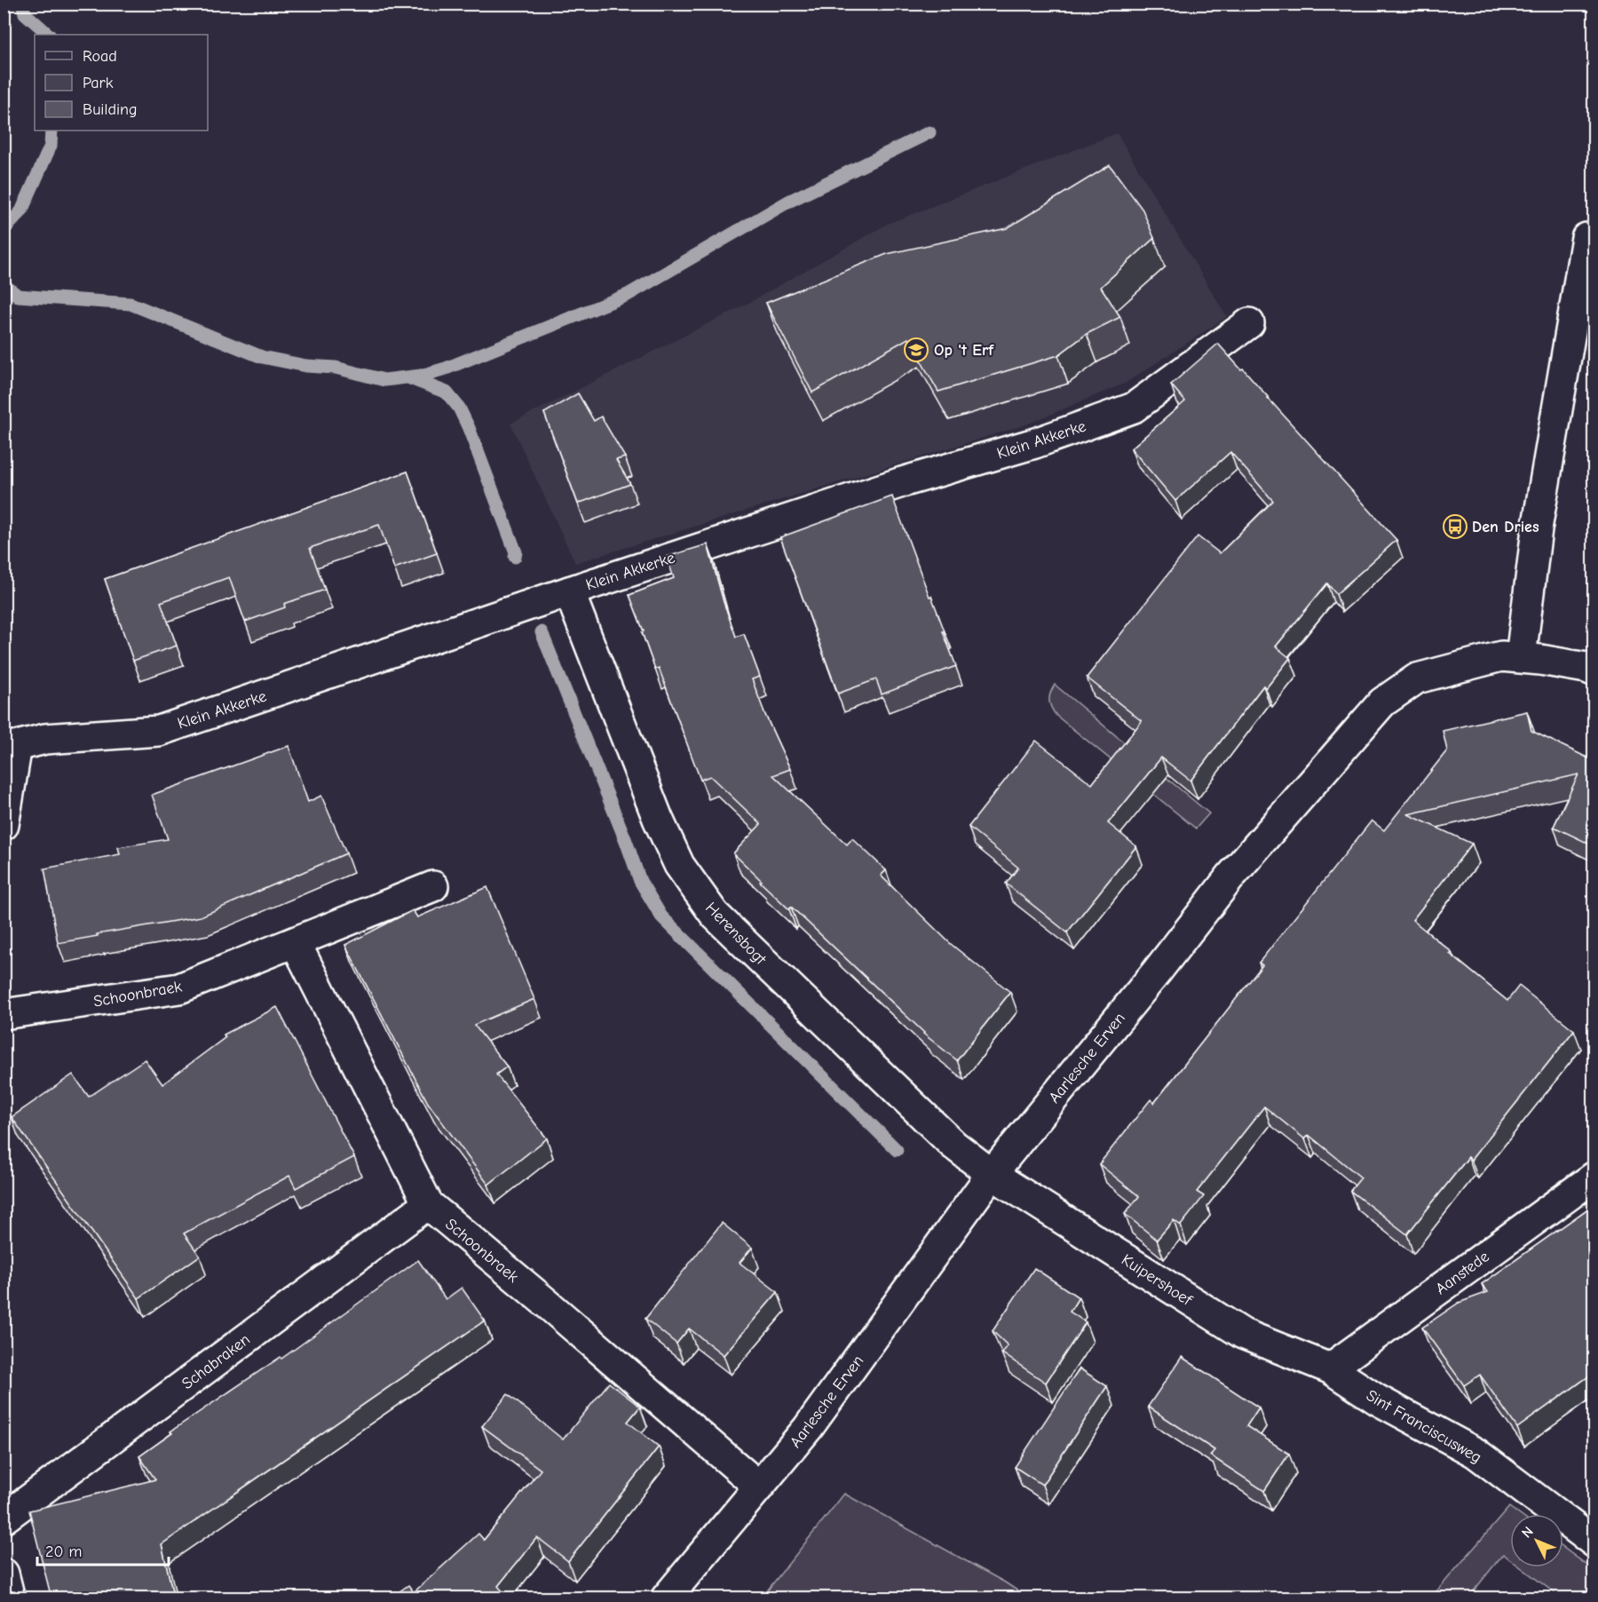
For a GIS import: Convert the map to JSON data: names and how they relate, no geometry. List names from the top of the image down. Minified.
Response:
{"streets":{"street":["Klein Akkerke","Herensbogt","Schoonbraek","Aarlesche Erven","Aanstede","Kuipershoef","Schabraken","Sint Franciscusweg"]},"crossings":[["Klein Akkerke","Herensbogt"],["Herensbogt","Aarlesche Erven"],["Herensbogt","Kuipershoef"],["Schoonbraek","Aarlesche Erven"],["Schoonbraek","Schabraken"],["Aarlesche Erven","Kuipershoef"],["Aanstede","Kuipershoef"],["Aanstede","Sint Franciscusweg"],["Kuipershoef","Sint Franciscusweg"]],"places":{"school or university":["Op 't Erf"],"bus stop":["Den Dries"]},"legend":["Road","Park","Building"],"scale_bar":"20 m","north":"top left"}
